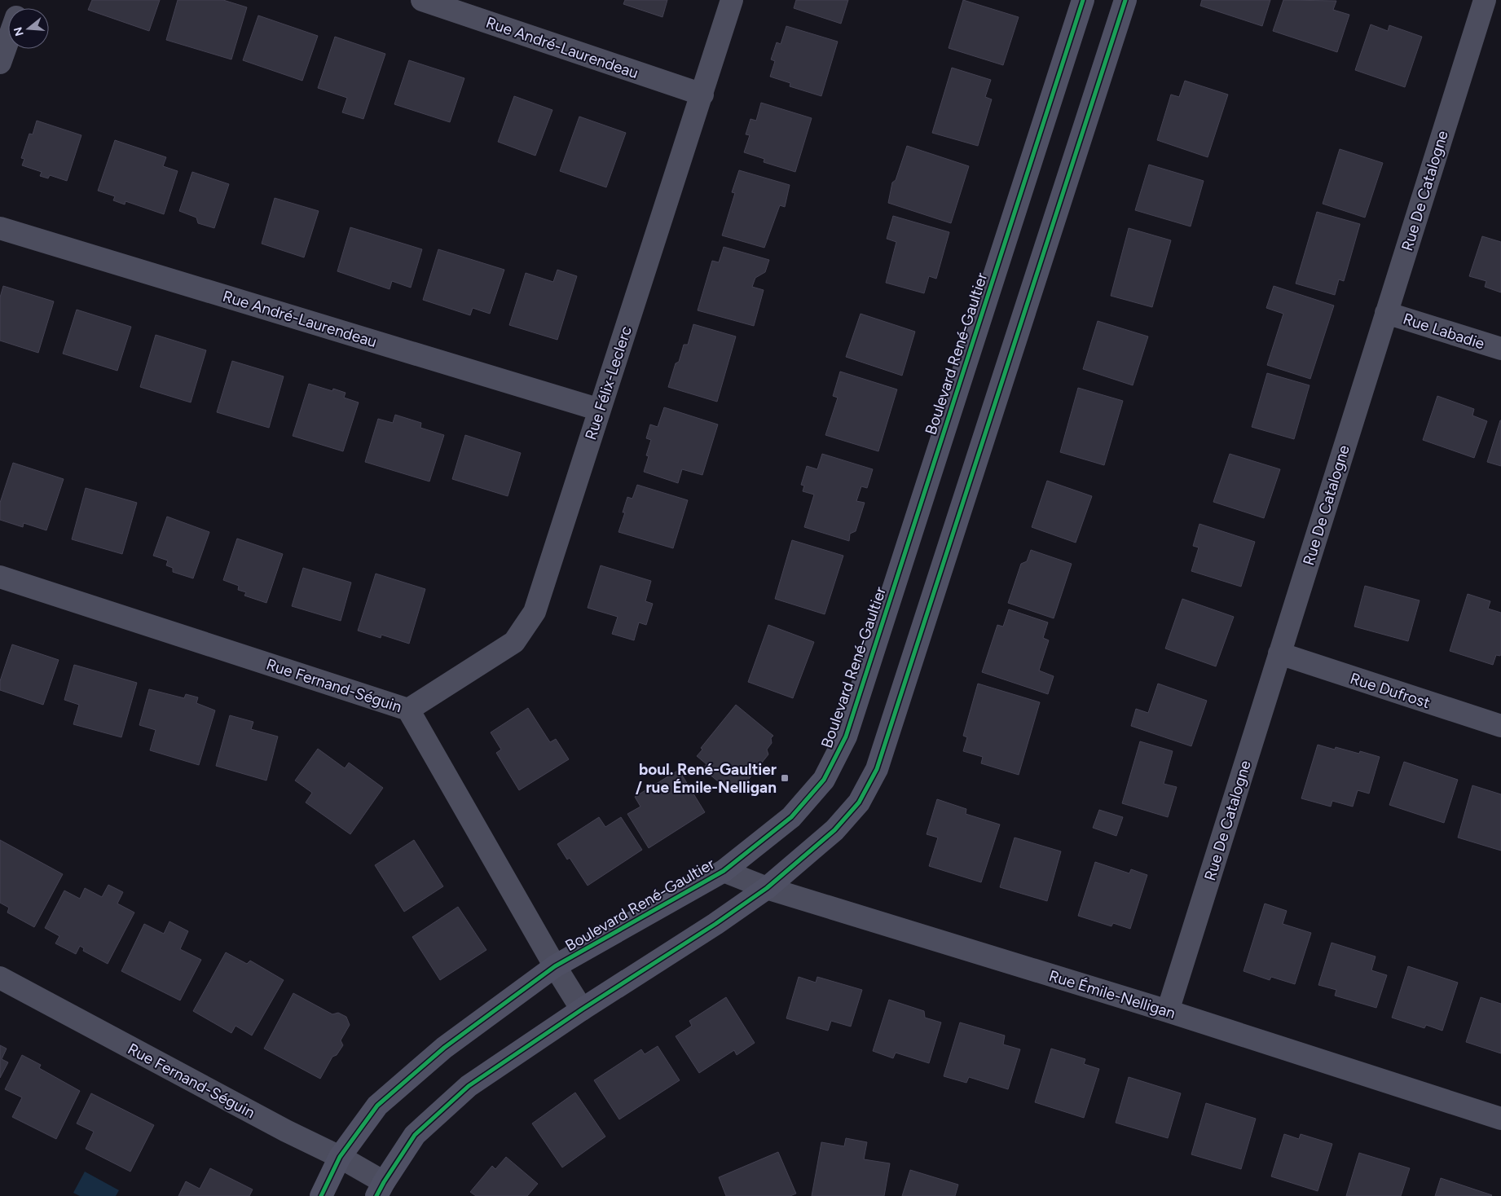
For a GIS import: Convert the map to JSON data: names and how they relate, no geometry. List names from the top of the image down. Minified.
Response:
{"streets":{"street":["Rue André-Laurendeau","Rue De Catalogne","Rue Labadie","Boulevard René-Gaultier","Rue Félix-Leclerc","Rue Fernand-Séguin","Rue Dufrost","Rue Émile-Nelligan"]},"crossings":[["Rue André-Laurendeau","Rue Félix-Leclerc"],["Rue De Catalogne","Rue Labadie"],["Rue De Catalogne","Rue Dufrost"],["Rue De Catalogne","Rue Émile-Nelligan"],["Boulevard René-Gaultier","Rue Fernand-Séguin"],["Boulevard René-Gaultier","Rue Émile-Nelligan"],["Rue Félix-Leclerc","Rue Fernand-Séguin"]],"places":{"transit":["boul. René-Gaultier / rue Émile-Nelligan"]},"north":"left"}
